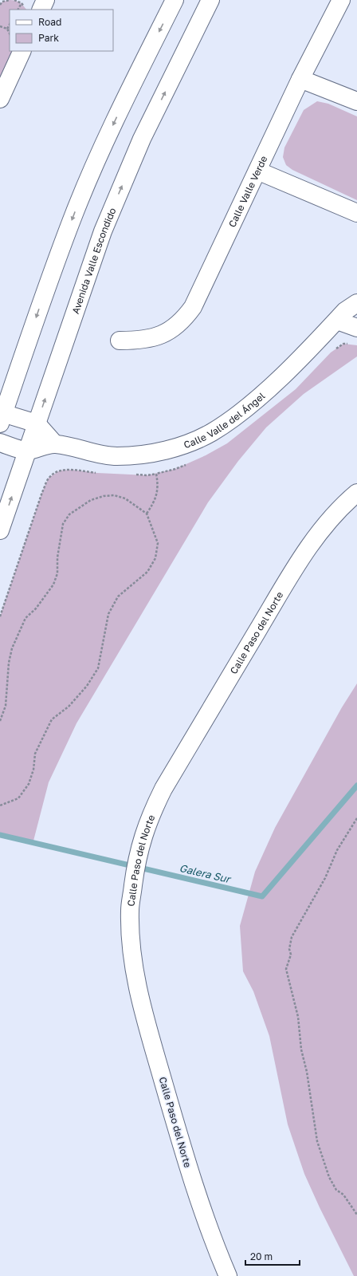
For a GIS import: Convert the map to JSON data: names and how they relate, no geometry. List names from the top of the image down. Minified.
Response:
{"streets":{"street":["Calle Valle Verde","Avenida Valle Escondido","Calle Valle del Ángel","Calle Paso del Norte"]},"crossings":[["Avenida Valle Escondido","Calle Valle del Ángel"]],"water":["Galera Sur"],"legend":["Road","Park"],"scale_bar":"20 m"}
